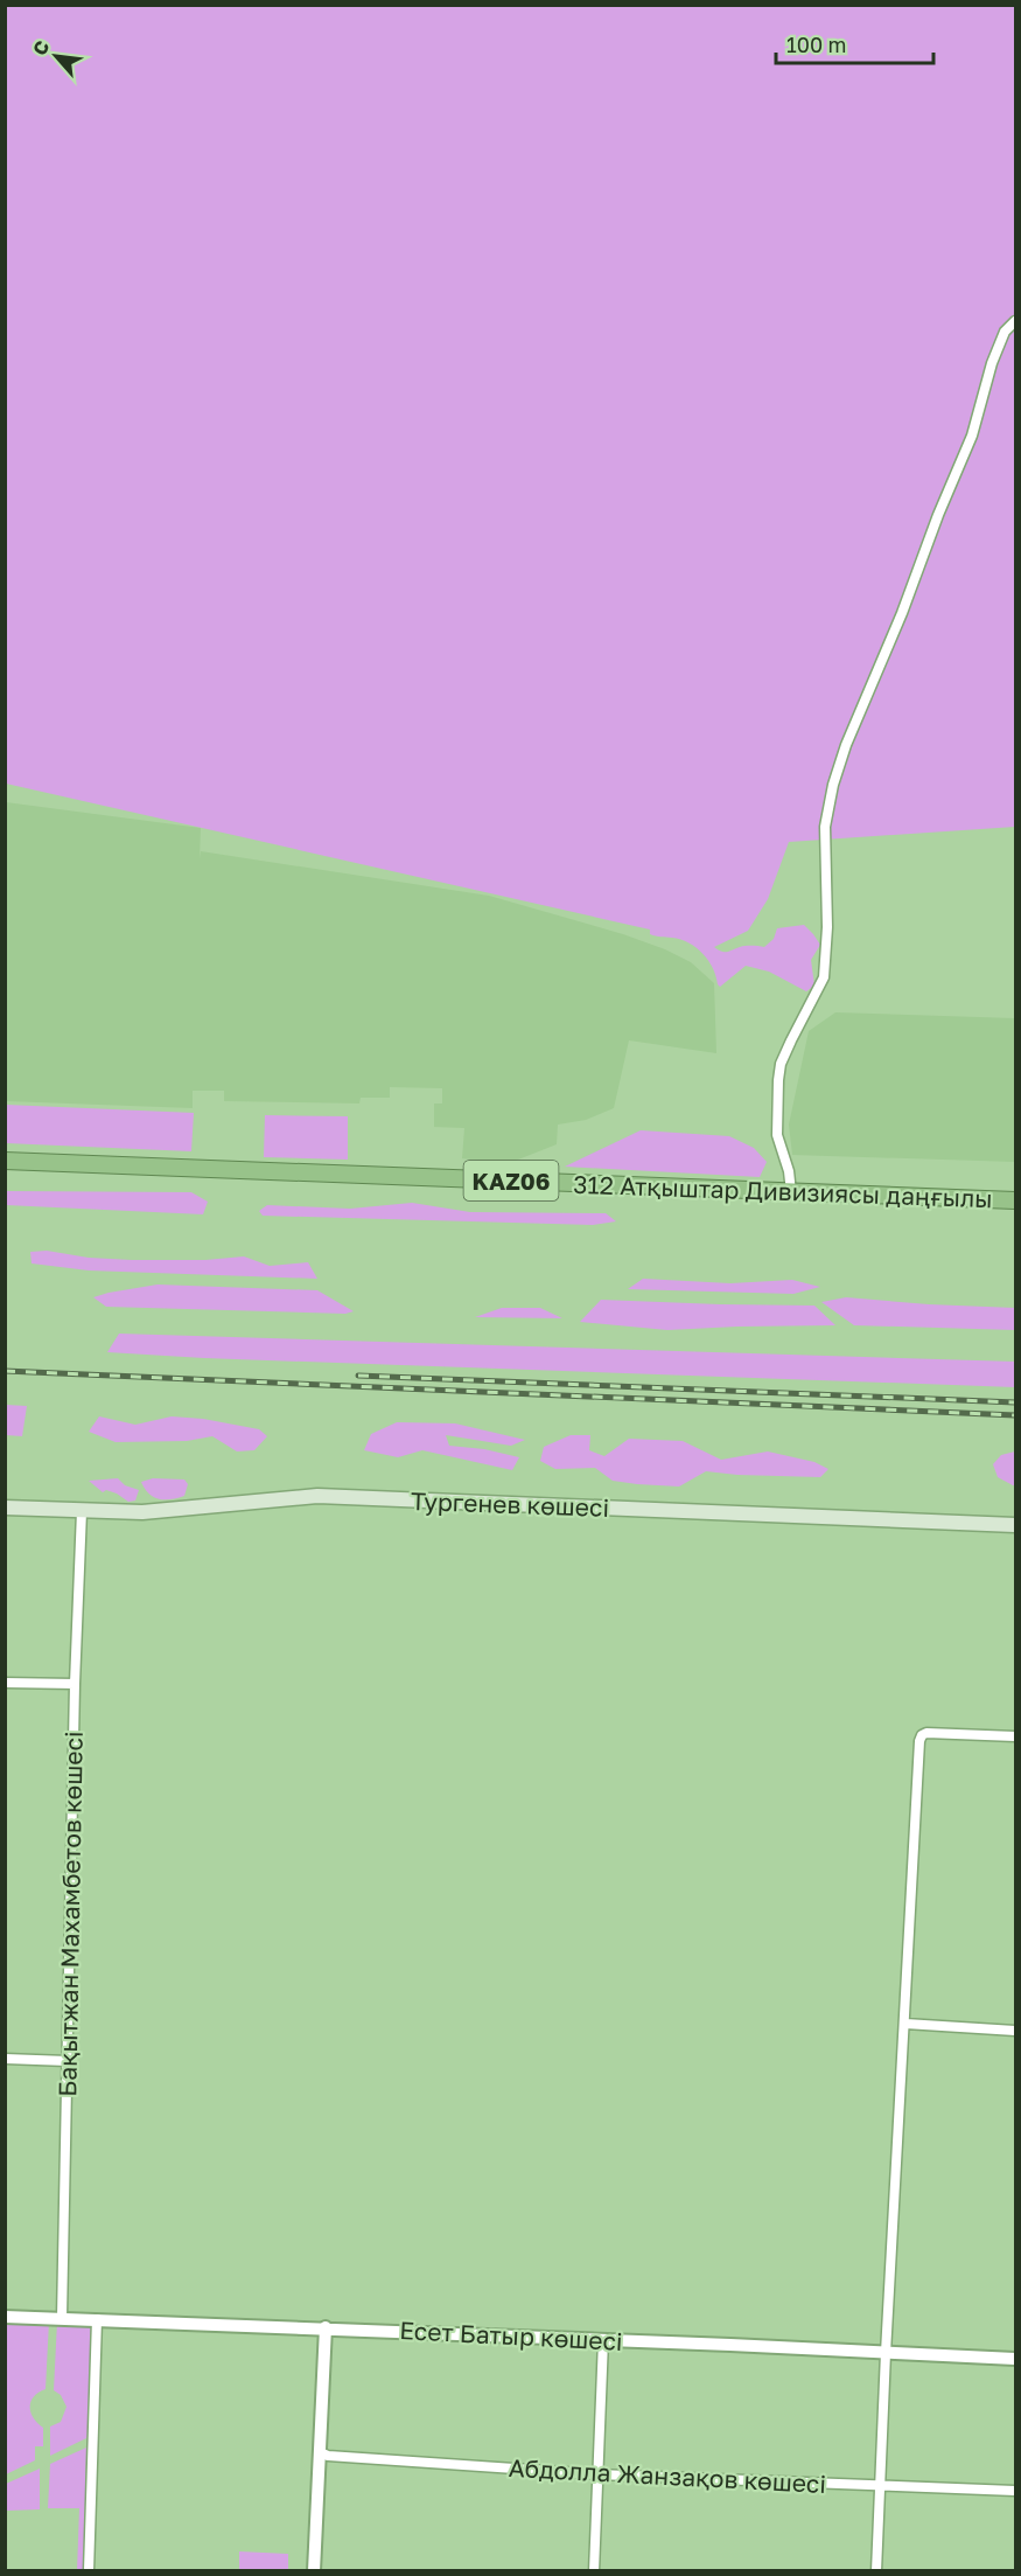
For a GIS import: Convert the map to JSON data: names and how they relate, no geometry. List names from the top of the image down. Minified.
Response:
{"streets":{"highway":["KАZ06","312 Атқыштар Дивизиясы даңғылы"],"main road":["Тургенев көшесі"],"street":["Бақытжан Махамбетов көшесі","Есет Батыр көшесі","Абдолла Жанзақов көшесі"]},"crossings":[["Тургенев көшесі","Бақытжан Махамбетов көшесі"],["Бақытжан Махамбетов көшесі","Есет Батыр көшесі"]],"scale_bar":"100 m","north":"top left"}
